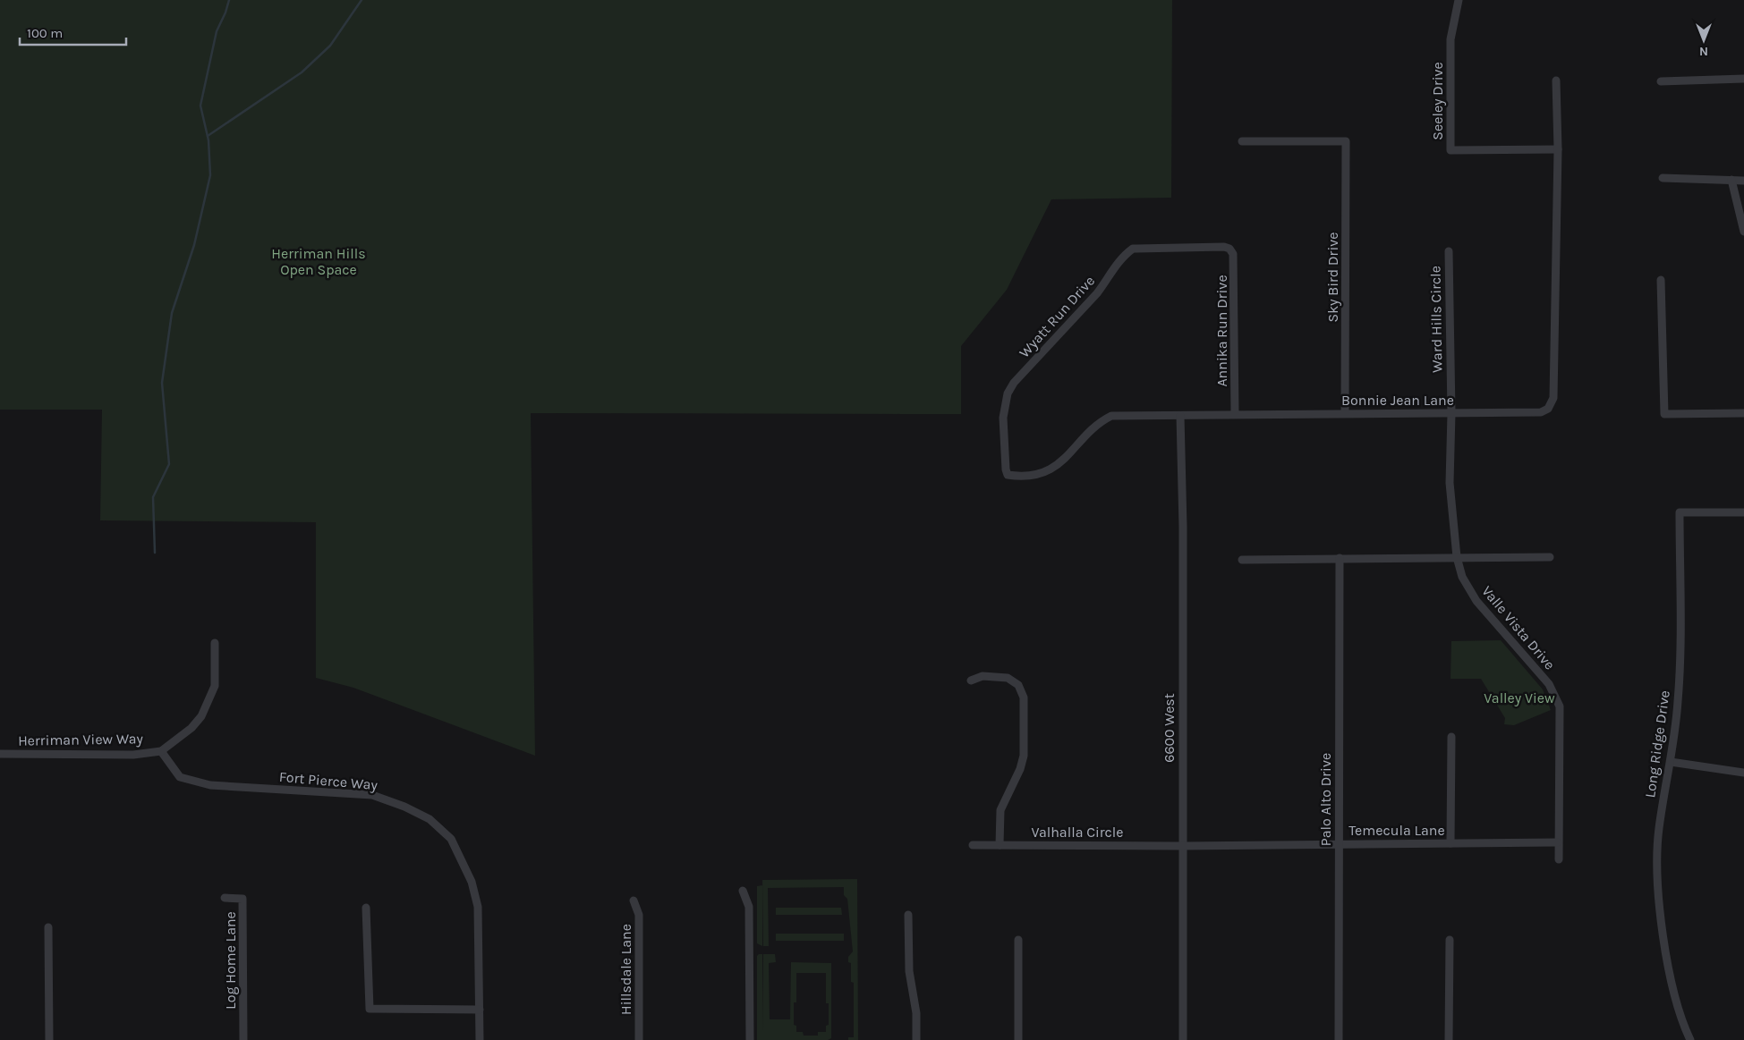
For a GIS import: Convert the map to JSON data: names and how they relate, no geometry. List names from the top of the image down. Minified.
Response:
{"streets":{"street":["Seeley Drive","Sky Bird Drive","Wyatt Run Drive","Ward Hills Circle","Annika Run Drive","Bonnie Jean Lane","Valle Vista Drive","6600 West","Herriman View Way","Long Ridge Drive","Fort Pierce Way","Palo Alto Drive","Temecula Lane","Valhalla Circle","Log Home Lane","Hillsdale Lane"]},"crossings":[["Seeley Drive","Bonnie Jean Lane"],["Sky Bird Drive","Bonnie Jean Lane"],["Wyatt Run Drive","Annika Run Drive"],["Wyatt Run Drive","Bonnie Jean Lane"],["Ward Hills Circle","Bonnie Jean Lane"],["Ward Hills Circle","Valle Vista Drive"],["Annika Run Drive","Bonnie Jean Lane"],["Bonnie Jean Lane","Valle Vista Drive"],["Bonnie Jean Lane","6600 West"],["Valle Vista Drive","Temecula Lane"],["6600 West","Temecula Lane"],["6600 West","Valhalla Circle"],["Herriman View Way","Fort Pierce Way"],["Palo Alto Drive","Temecula Lane"],["Temecula Lane","Valhalla Circle"]],"parks":["Herriman Hills Open Space","Valley View"],"scale_bar":"100 m","north":"bottom"}
